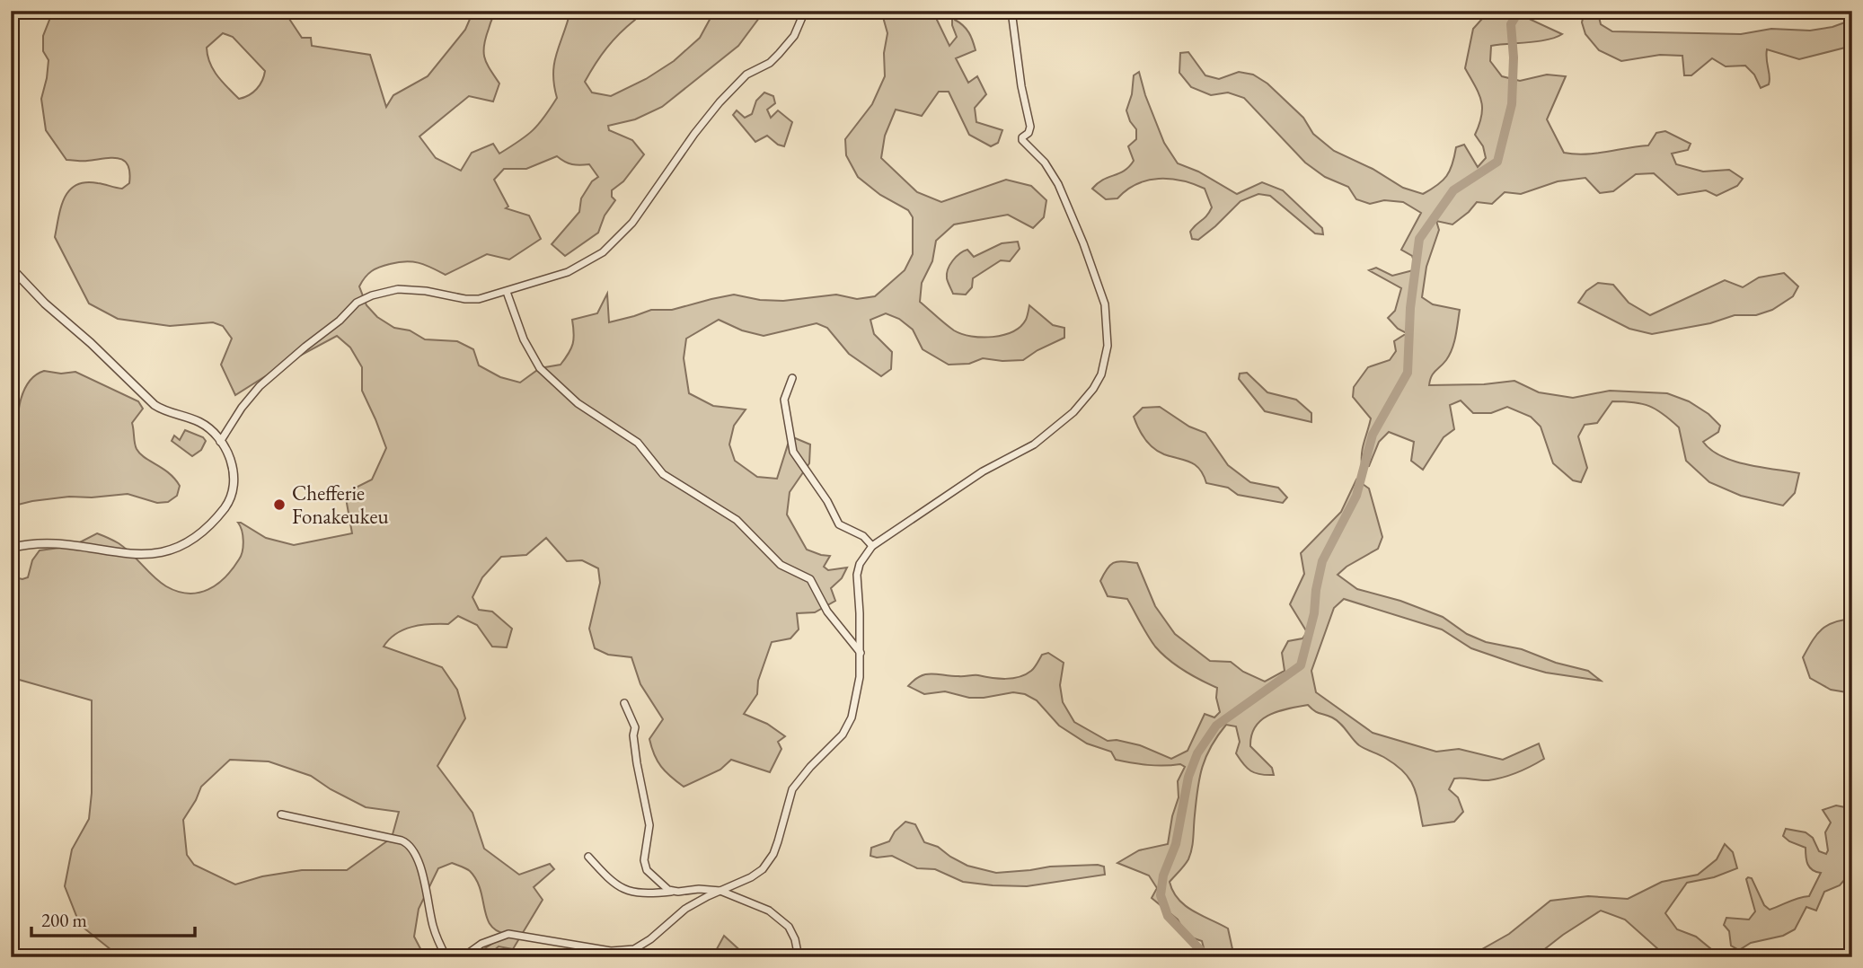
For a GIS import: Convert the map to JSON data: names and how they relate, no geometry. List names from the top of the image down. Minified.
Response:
{"places":["Chefferie Fonakeukeu"],"scale_bar":"200 m"}
